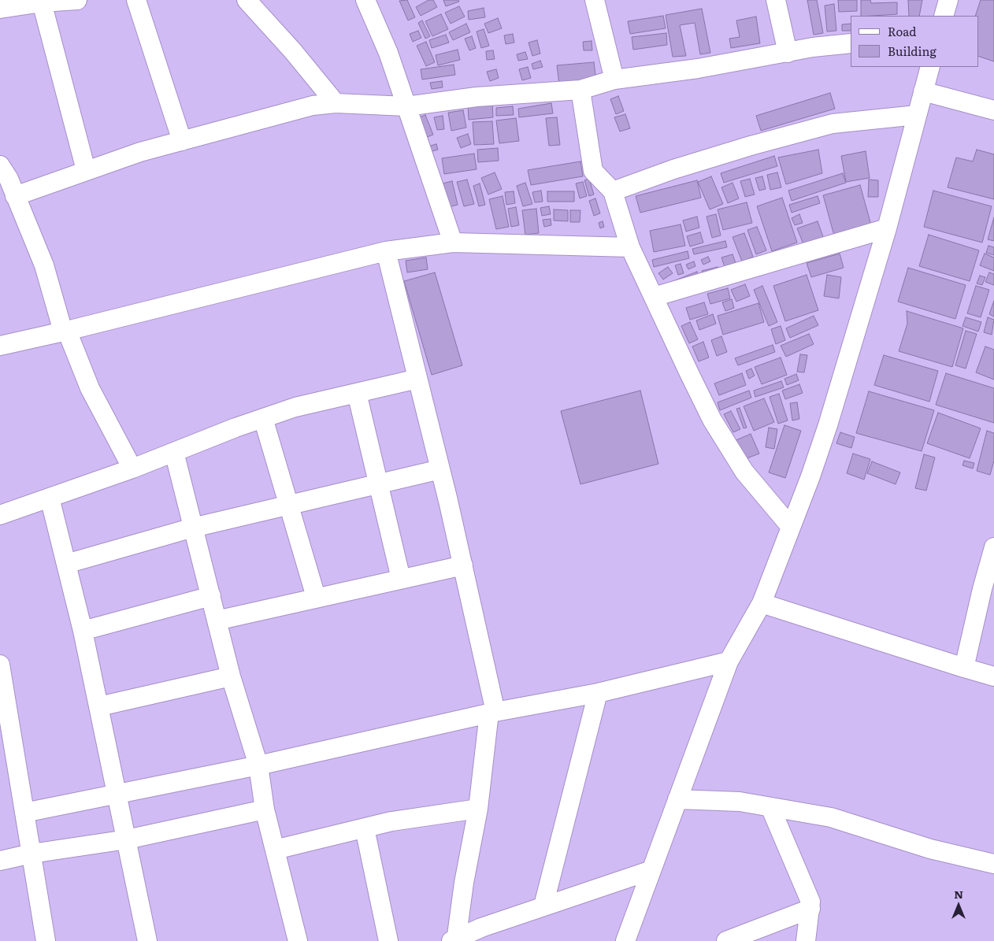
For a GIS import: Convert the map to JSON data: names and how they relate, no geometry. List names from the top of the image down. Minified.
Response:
{"legend":["Road","Building"],"north":"top"}
